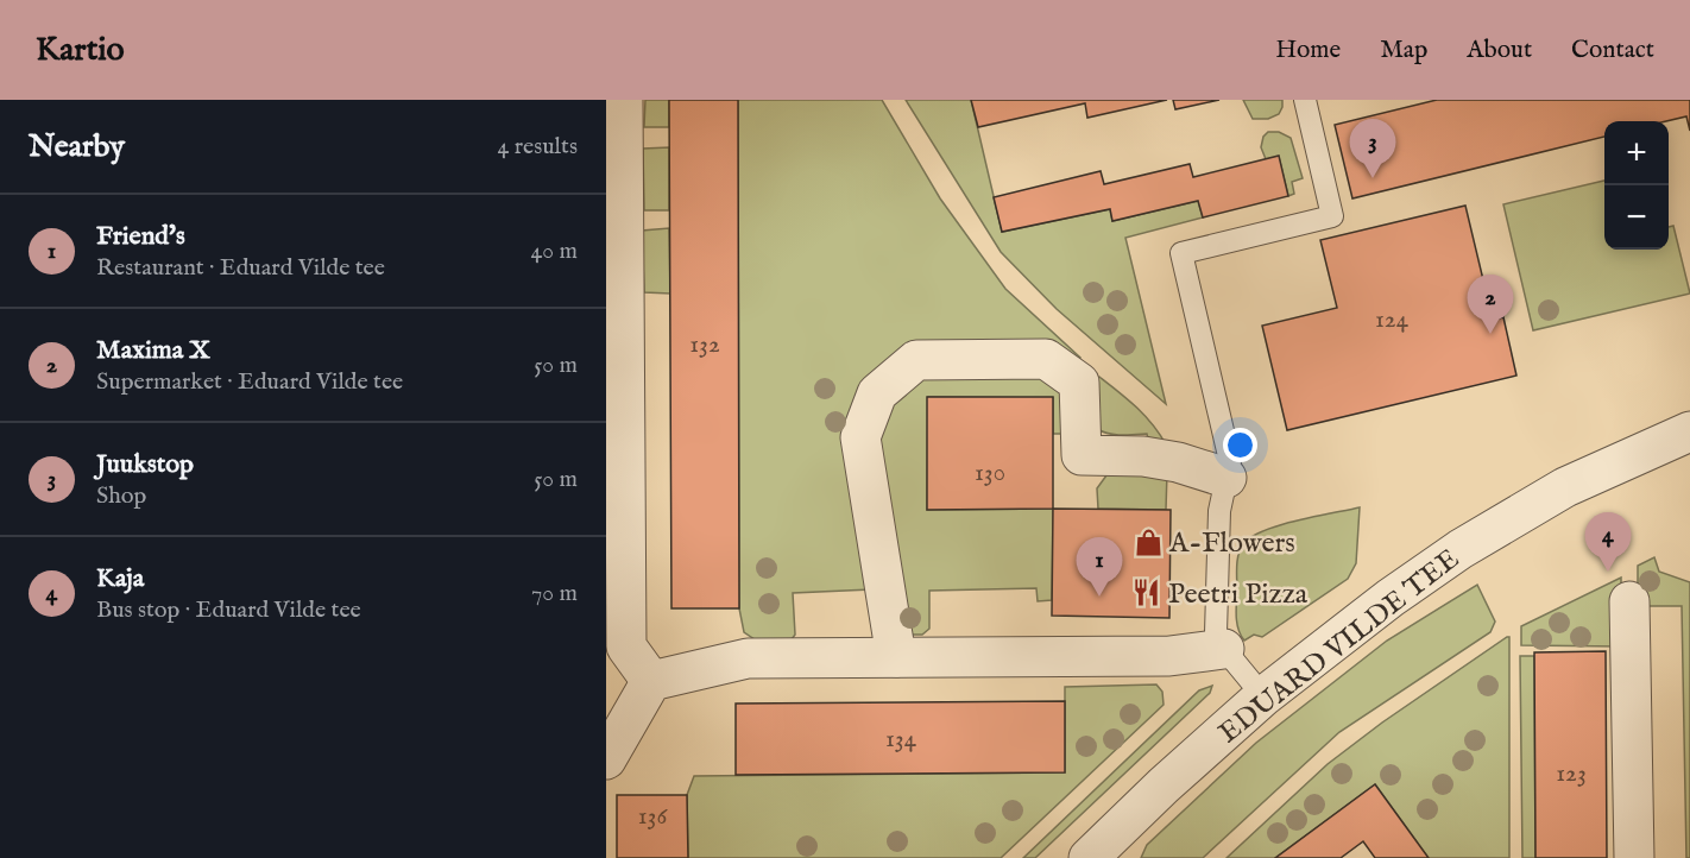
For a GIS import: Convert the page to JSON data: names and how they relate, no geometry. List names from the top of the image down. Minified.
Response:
{"streets":{"street":["EDUARD VILDE TEE"]},"places":{"shop":["A-Flowers"],"restaurant":["Peetri Pizza"]},"house_numbers":["124","132","130","134","123","136"],"page":{"header":"Kartio","nav":["Home","Map","About","Contact"],"heading":["Nearby","4 results"],"pins":["3","2","4","1"],"map_buttons":["+","−"],"list":[{"mark":"1","name":"Friend's","note":"Restaurant · Eduard Vilde tee","value":"40 m"},{"mark":"2","name":"Maxima X","note":"Supermarket · Eduard Vilde tee","value":"50 m"},{"mark":"3","name":"Juukstop","note":"Shop","value":"50 m"},{"mark":"4","name":"Kaja","note":"Bus stop · Eduard Vilde tee","value":"70 m"}]}}
